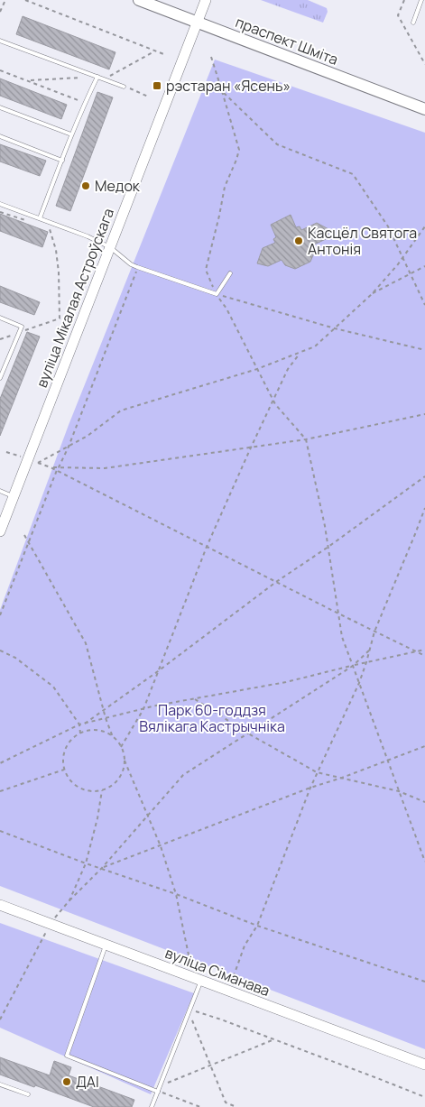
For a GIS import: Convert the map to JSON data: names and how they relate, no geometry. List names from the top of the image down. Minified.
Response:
{"streets":{"main road":["праспект Шміта","вуліца Мікалая Астроўскага","вуліца Сіманава"]},"crossings":[["праспект Шміта","вуліца Мікалая Астроўскага"]],"parks":["Парк 60-годдзя Вялікага Кастрычніка"],"places":{"transit":["рэстаран «Ясень»"],"other":["Медок","Касцёл Святога Антонія","ДАІ"]}}
